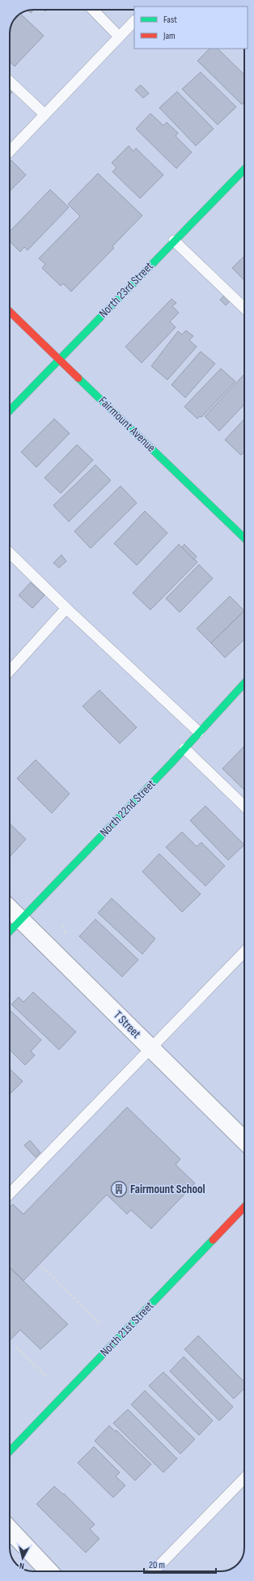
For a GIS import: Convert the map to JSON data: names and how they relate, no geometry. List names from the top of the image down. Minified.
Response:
{"streets":{"street":["North 23rd Street","Fairmount Avenue","North 22nd Street","T Street","North 21st Street"]},"crossings":[["North 23rd Street","Fairmount Avenue"],["North 22nd Street","T Street"]],"places":{"building":["Fairmount School"]},"legend":["Fast","Jam"],"scale_bar":"20 m","north":"bottom"}
